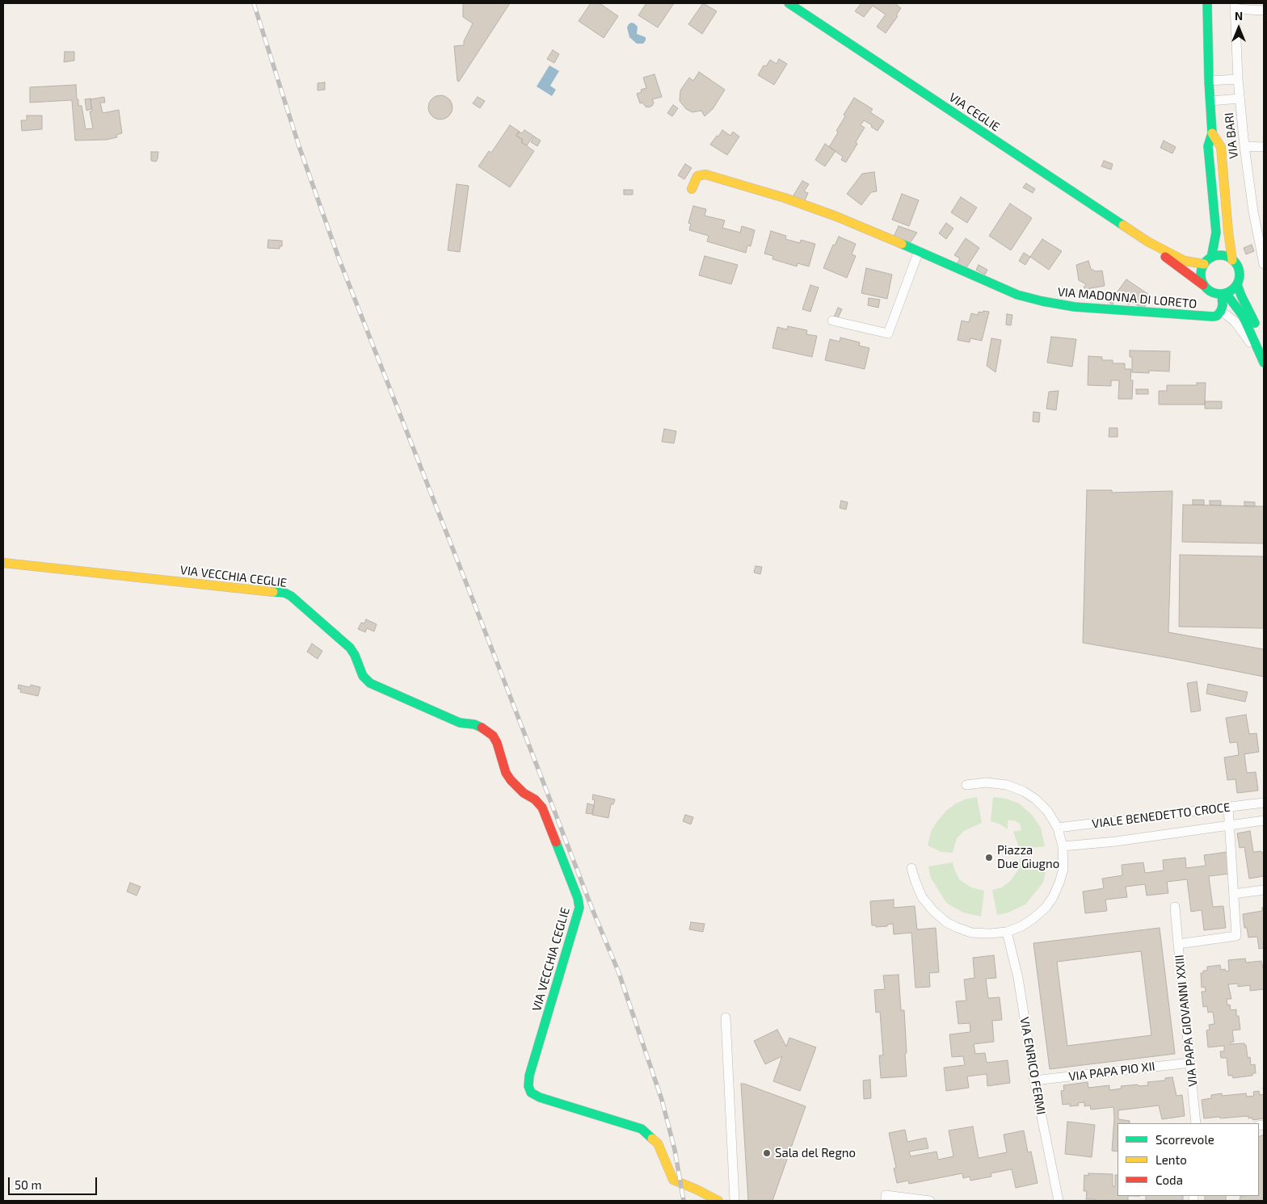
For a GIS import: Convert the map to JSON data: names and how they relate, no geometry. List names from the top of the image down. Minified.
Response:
{"streets":{"street":["VIA CEGLIE","VIA BARI","VIA MADONNA DI LORETO","VIA VECCHIA CEGLIE","VIALE BENEDETTO CROCE","VIA PAPA GIOVANNI XXIII","VIA ENRICO FERMI","VIA PAPA PIO XII"]},"crossings":[["VIA CEGLIE","VIA BARI"],["VIA PAPA GIOVANNI XXIII","VIA PAPA PIO XII"],["VIA ENRICO FERMI","VIA PAPA PIO XII"]],"places":["Piazza Due Giugno","Sala del Regno"],"legend":["Scorrevole","Lento","Coda"],"scale_bar":"50 m","north":"top"}
